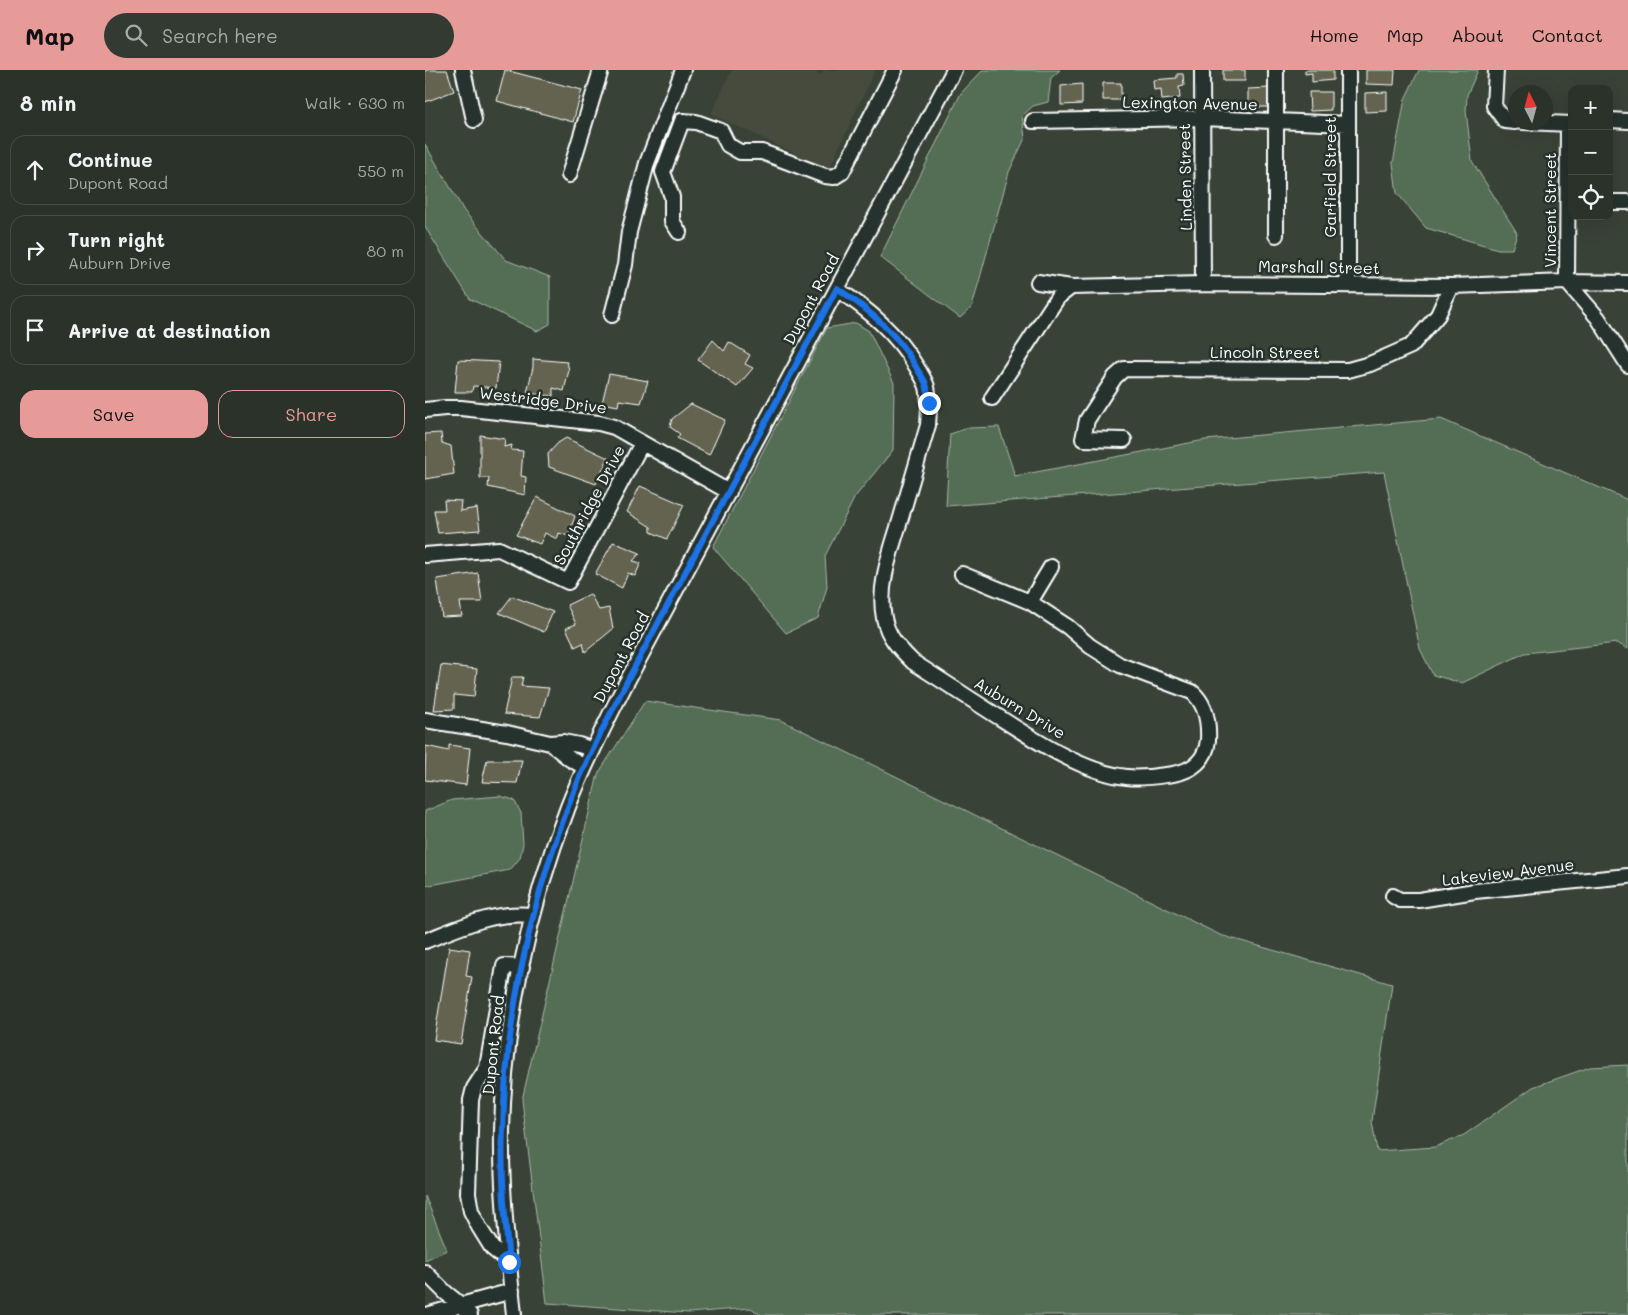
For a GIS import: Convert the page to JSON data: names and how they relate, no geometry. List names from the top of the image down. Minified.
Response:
{"streets":{"street":["Lexington Avenue","Linden Street","Garfield Street","Vincent Street","Marshall Street","Dupont Road","Lincoln Street","Westridge Drive","Southridge Drive","Auburn Drive","Lakeview Avenue"]},"crossings":[["Lexington Avenue","Linden Street"],["Lexington Avenue","Garfield Street"],["Linden Street","Marshall Street"],["Garfield Street","Marshall Street"],["Vincent Street","Marshall Street"],["Marshall Street","Lincoln Street"],["Dupont Road","Westridge Drive"],["Dupont Road","Auburn Drive"],["Westridge Drive","Southridge Drive"]],"north":"top","page":{"header":"Map","search":"Search here","nav":["Home","Map","About","Contact"],"heading":["8 min","Walk · 630 m"],"map_buttons":["+","−"],"list":[["Continue","Dupont Road","550 m"],["Turn right","Auburn Drive","80 m"],"Arrive at destination"],"buttons":["Save","Share"]}}
